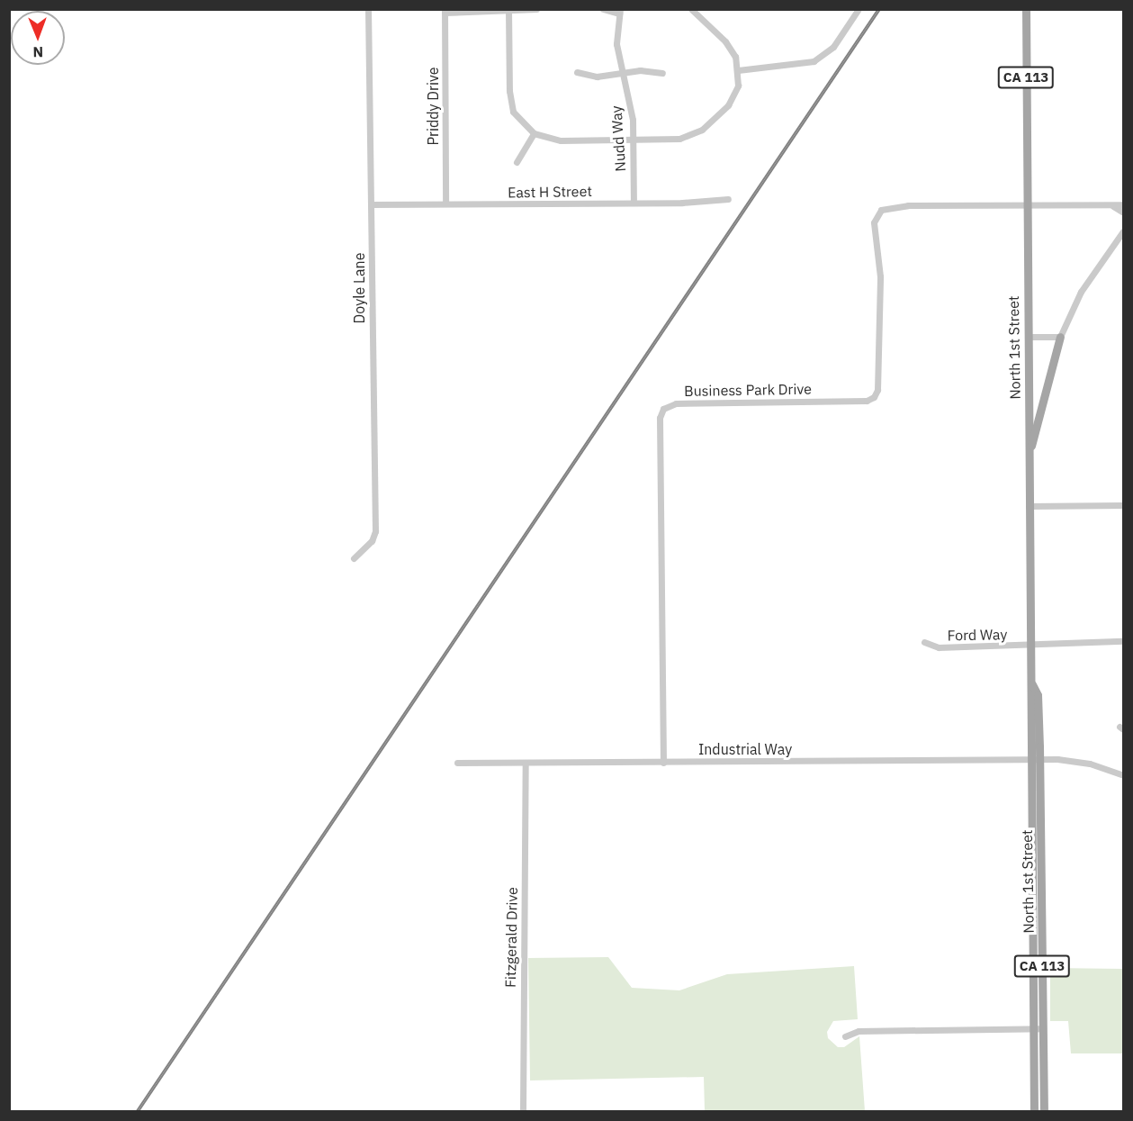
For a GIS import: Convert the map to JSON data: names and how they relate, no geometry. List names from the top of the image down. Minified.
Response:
{"streets":{"main road":["CA 113","North 1st Street"],"street":["Priddy Drive","Nudd Way","East H Street","Doyle Lane","Business Park Drive","Ford Way","Industrial Way","Fitzgerald Drive"]},"crossings":[["Priddy Drive","East H Street"],["Nudd Way","East H Street"],["East H Street","Doyle Lane"],["North 1st Street","Business Park Drive"],["North 1st Street","Ford Way"],["North 1st Street","Industrial Way"],["Business Park Drive","Industrial Way"],["Industrial Way","Fitzgerald Drive"]],"north":"bottom"}
